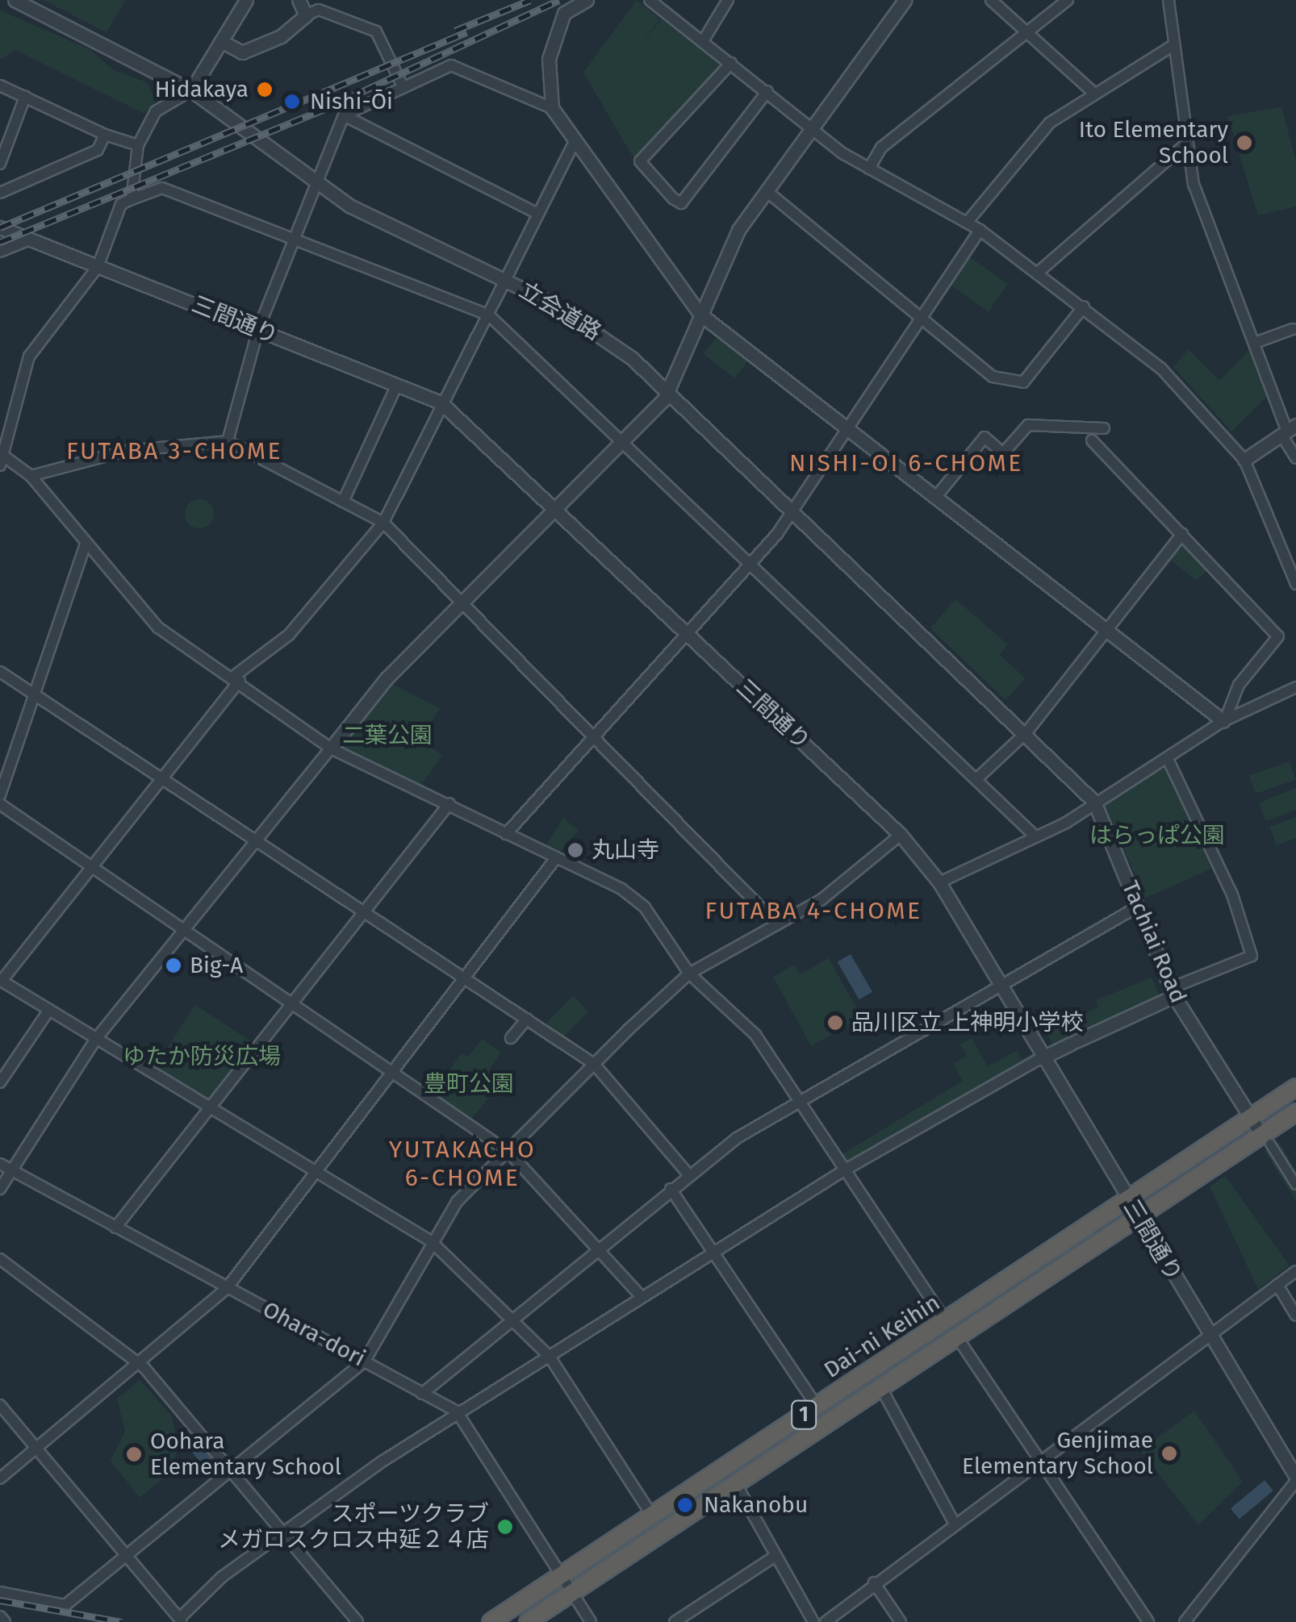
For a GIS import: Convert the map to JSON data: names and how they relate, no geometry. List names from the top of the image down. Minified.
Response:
{"streets":{"highway":["Dai-ni Keihin","1"],"street":["立会道路","三間通り","Tachiai Road","Ohara-dori"]},"crossings":[["立会道路","Tachiai Road"],["三間通り","Dai-ni Keihin"],["Tachiai Road","Dai-ni Keihin"],["Ohara-dori","Dai-ni Keihin"]],"districts":["FUTABA 3-CHOME","NISHI-OI 6-CHOME","FUTABA 4-CHOME","YUTAKACHO 6-CHOME"],"parks":["二葉公園","はらっぱ公園","ゆたか防災広場","豊町公園"],"places":["Hidakaya","Nishi-Ōi","Ito Elementary School","丸山寺","Big-A","品川区立 上神明小学校","Genjimae Elementary School","Oohara Elementary School","Nakanobu","スポーツクラブ メガロスクロス中延２４店"]}
